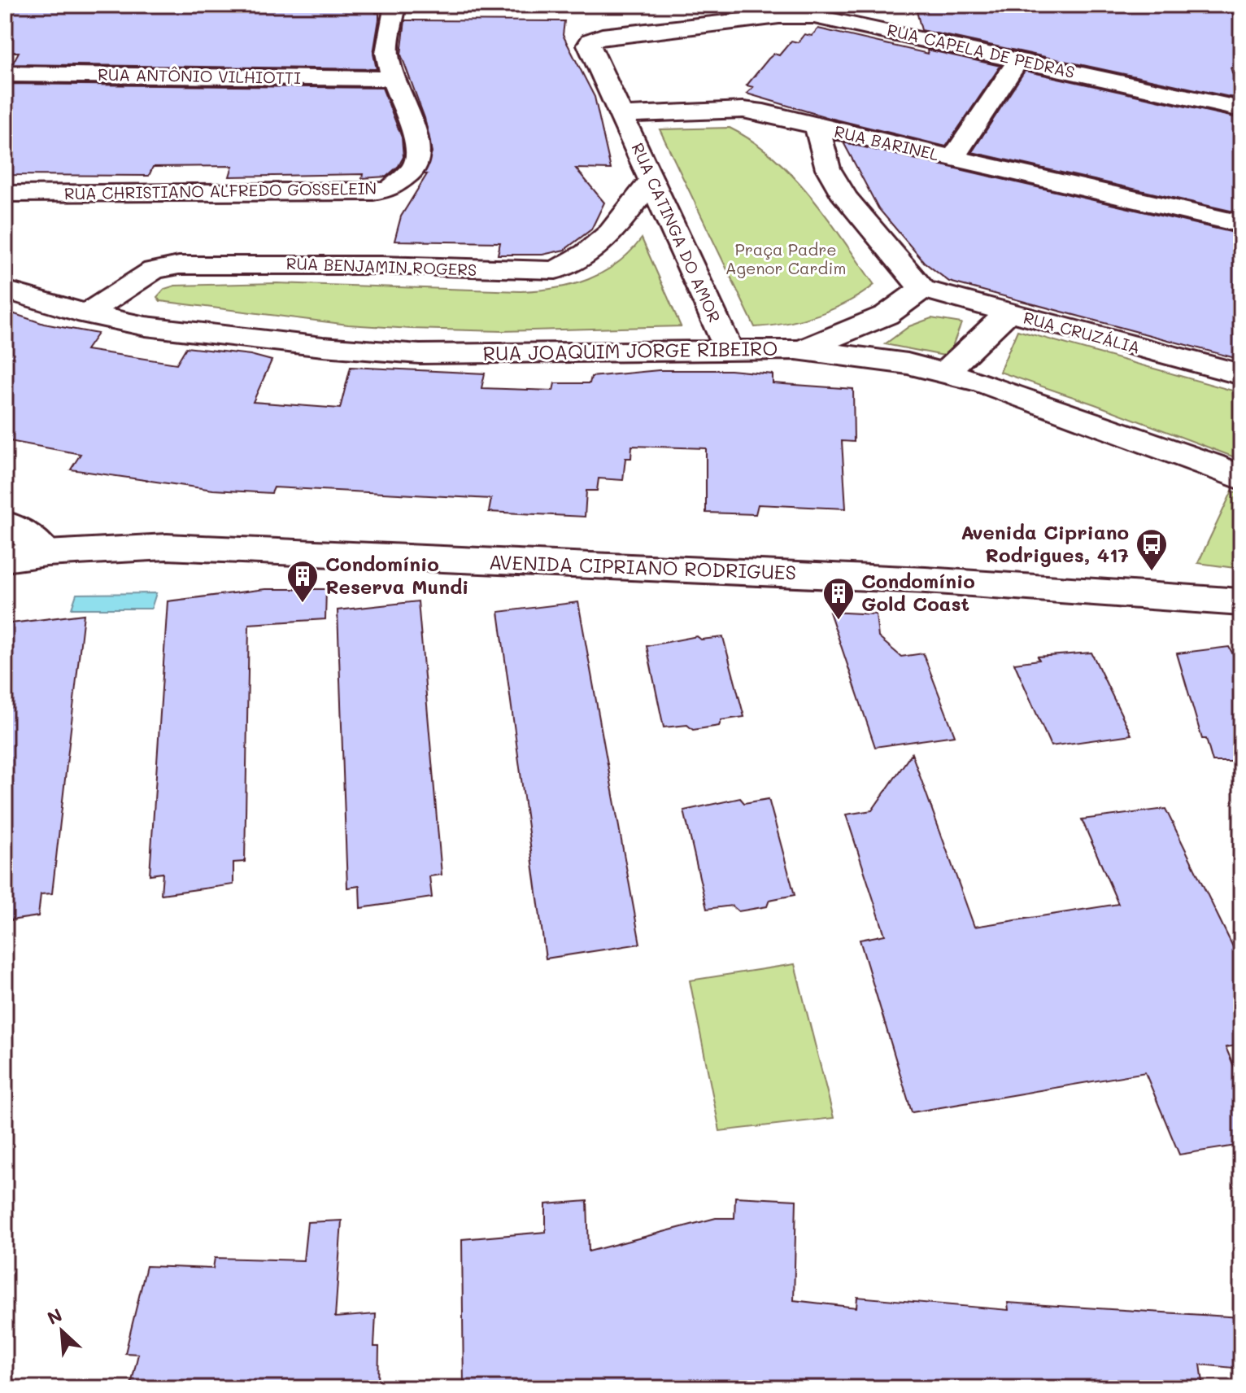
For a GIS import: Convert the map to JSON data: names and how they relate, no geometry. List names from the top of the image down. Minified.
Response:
{"streets":{"street":["RUA CAPELA DE PEDRAS","RUA ANTÔNIO VILHIOTTI","RUA BARINEL","RUA CHRISTIANO ALFREDO GOSSELEIN","RUA CATINGA DO AMOR","RUA BENJAMIN ROGERS","RUA CRUZÁLIA","RUA JOAQUIM JORGE RIBEIRO","AVENIDA CIPRIANO RODRIGUES"]},"crossings":[["RUA CAPELA DE PEDRAS","RUA BARINEL"],["RUA CAPELA DE PEDRAS","RUA CATINGA DO AMOR"],["RUA ANTÔNIO VILHIOTTI","RUA CHRISTIANO ALFREDO GOSSELEIN"],["RUA BARINEL","RUA CATINGA DO AMOR"],["RUA CATINGA DO AMOR","RUA BENJAMIN ROGERS"],["RUA CATINGA DO AMOR","RUA JOAQUIM JORGE RIBEIRO"],["RUA BENJAMIN ROGERS","RUA JOAQUIM JORGE RIBEIRO"]],"parks":["Praça Padre Agenor Cardim"],"places":{"bus stop":["Avenida Cipriano Rodrigues, 417"],"building":["Condomínio Reserva Mundi","Condomínio Gold Coast"]},"north":"top left"}
